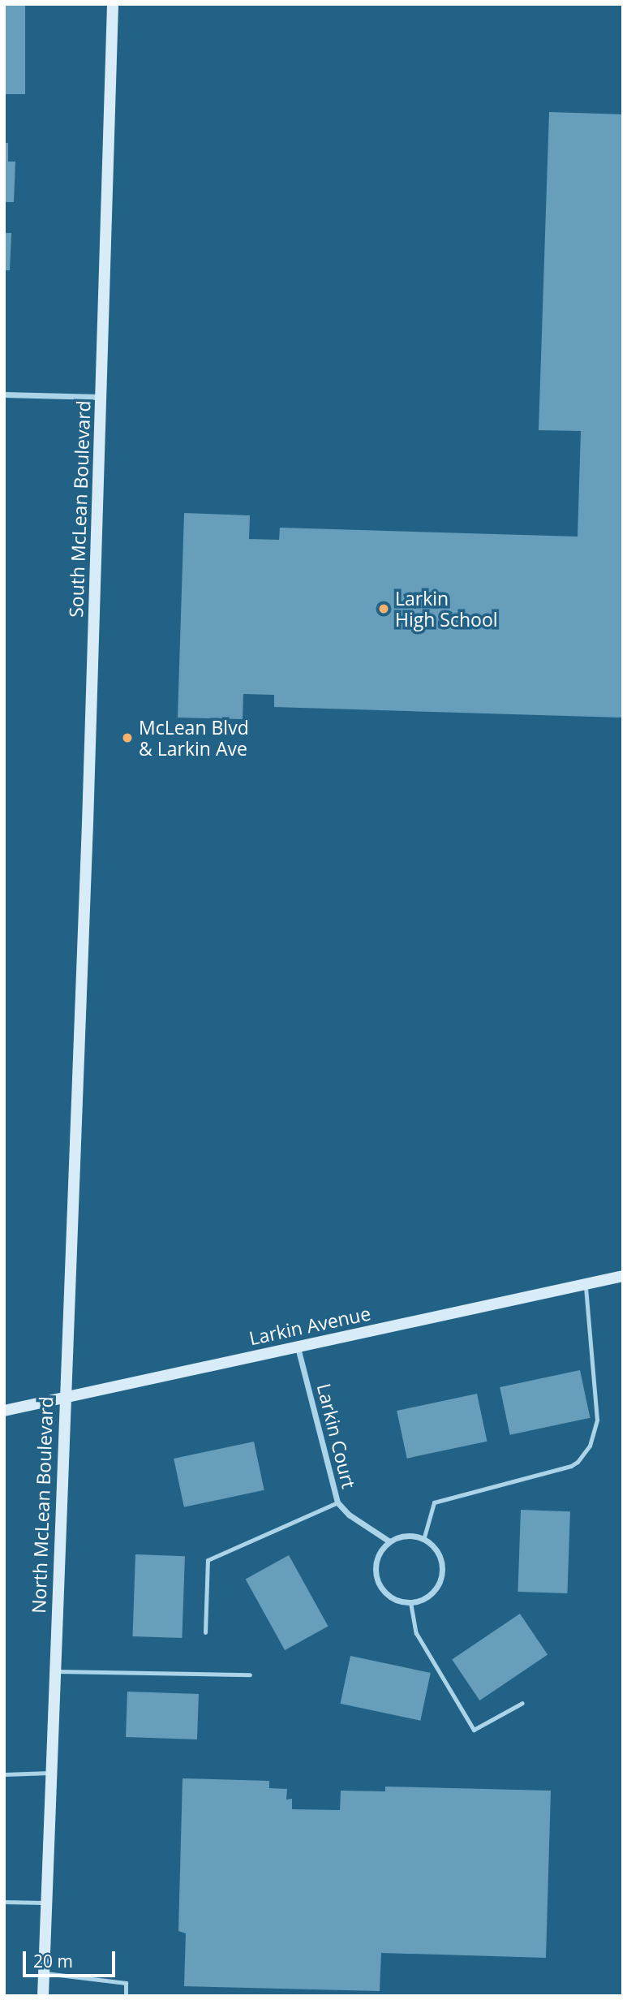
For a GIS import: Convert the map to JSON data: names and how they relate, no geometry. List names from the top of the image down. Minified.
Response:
{"streets":{"main road":["South McLean Boulevard","Larkin Avenue","North McLean Boulevard"],"street":["Larkin Court"]},"crossings":[["South McLean Boulevard","North McLean Boulevard"],["Larkin Avenue","Larkin Court"],["Larkin Avenue","North McLean Boulevard"]],"places":["Larkin High School","McLean Blvd & Larkin Ave"],"scale_bar":"20 m"}
